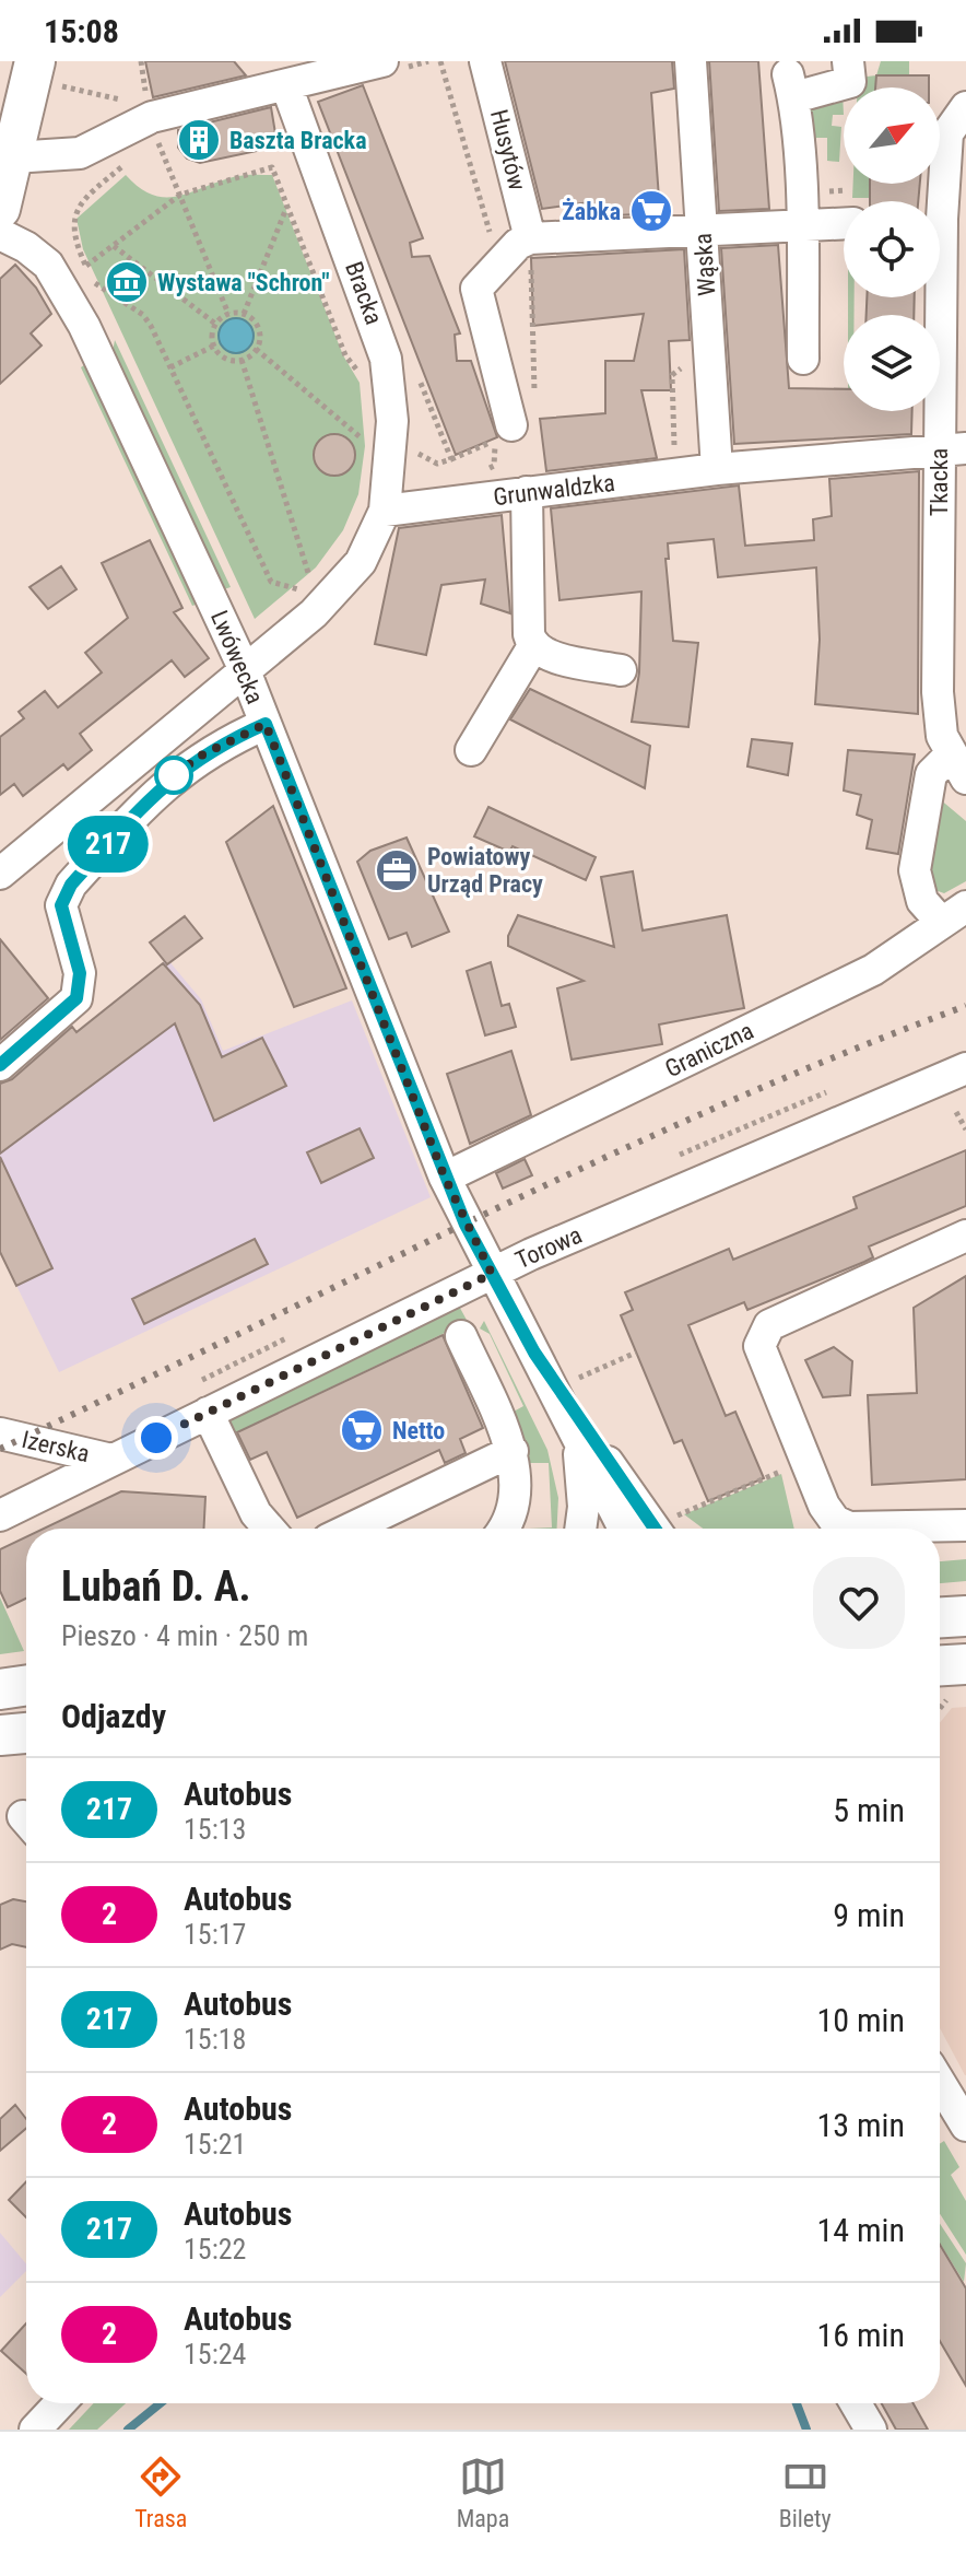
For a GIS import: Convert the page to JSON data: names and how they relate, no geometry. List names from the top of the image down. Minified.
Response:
{"streets":{"street":["Husytów","Wąska","Bracka","Tkacka","Grunwaldzka","Lwówecka","Graniczna","Torowa","Izerska"]},"crossings":[["Wąska","Grunwaldzka"],["Bracka","Grunwaldzka"],["Tkacka","Grunwaldzka"],["Tkacka","Graniczna"],["Lwówecka","Graniczna"],["Lwówecka","Torowa"],["Torowa","Izerska"]],"places":{"building":["Baszta Bracka"],"supermarket":["Żabka","Netto"],"museum":["Wystawa \"Schron\""],"office":["Powiatowy Urząd Pracy"]},"lines":["bus line 217"],"north":"top right","page":{"status":"15:08","on_map":"217","heading":[["Lubań D. A.","Pieszo · 4 min · 250 m"],"Odjazdy"],"list":[{"mark":"217","name":"Autobus","note":"15:13","value":"5 min"},{"mark":"2","name":"Autobus","note":"15:17","value":"9 min"},{"mark":"217","name":"Autobus","note":"15:18","value":"10 min"},{"mark":"2","name":"Autobus","note":"15:21","value":"13 min"},{"mark":"217","name":"Autobus","note":"15:22","value":"14 min"},{"mark":"2","name":"Autobus","note":"15:24","value":"16 min"}],"tabs":["Trasa","Mapa","Bilety"]}}
